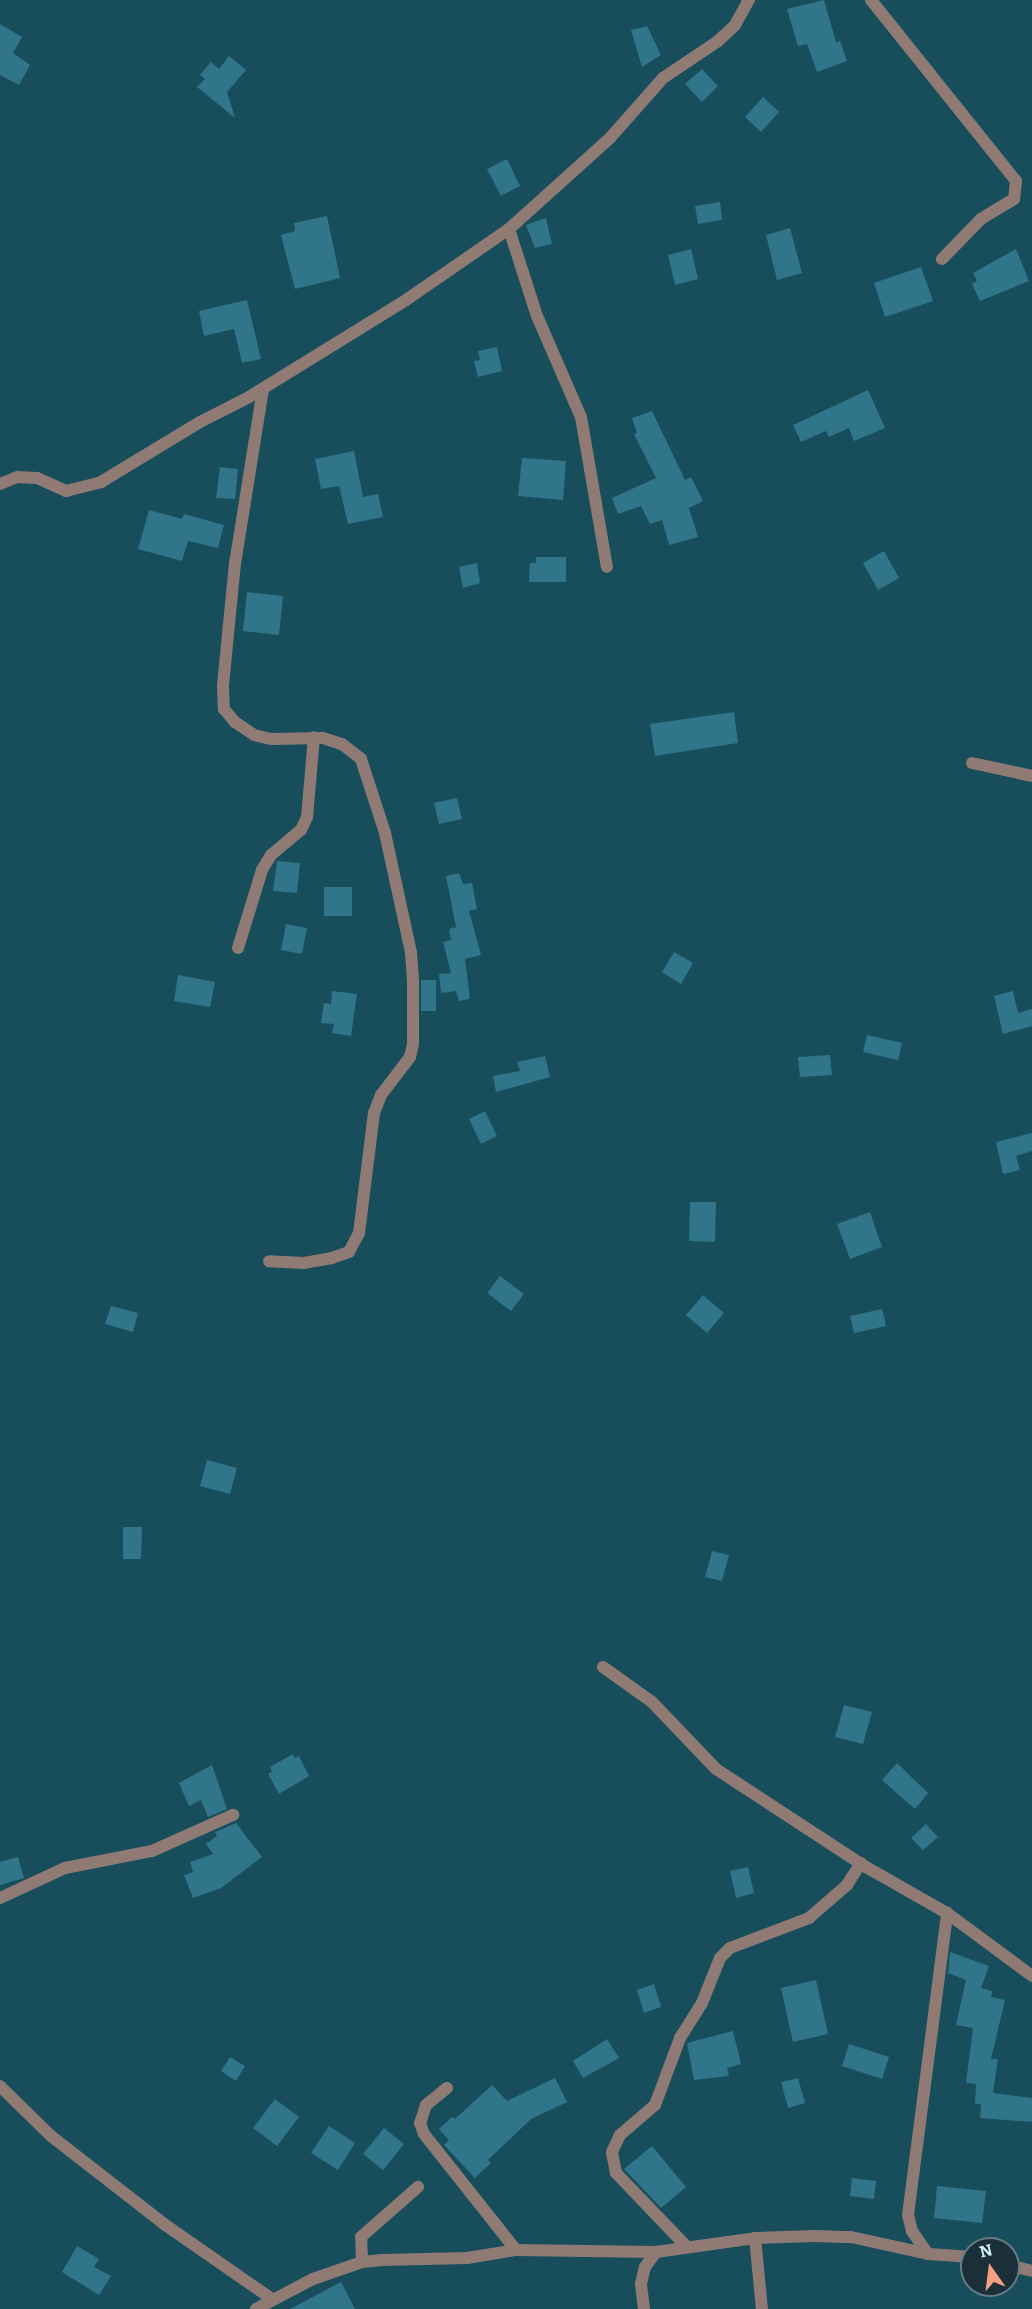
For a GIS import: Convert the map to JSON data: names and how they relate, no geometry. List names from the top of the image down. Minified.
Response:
{"north":"top"}
